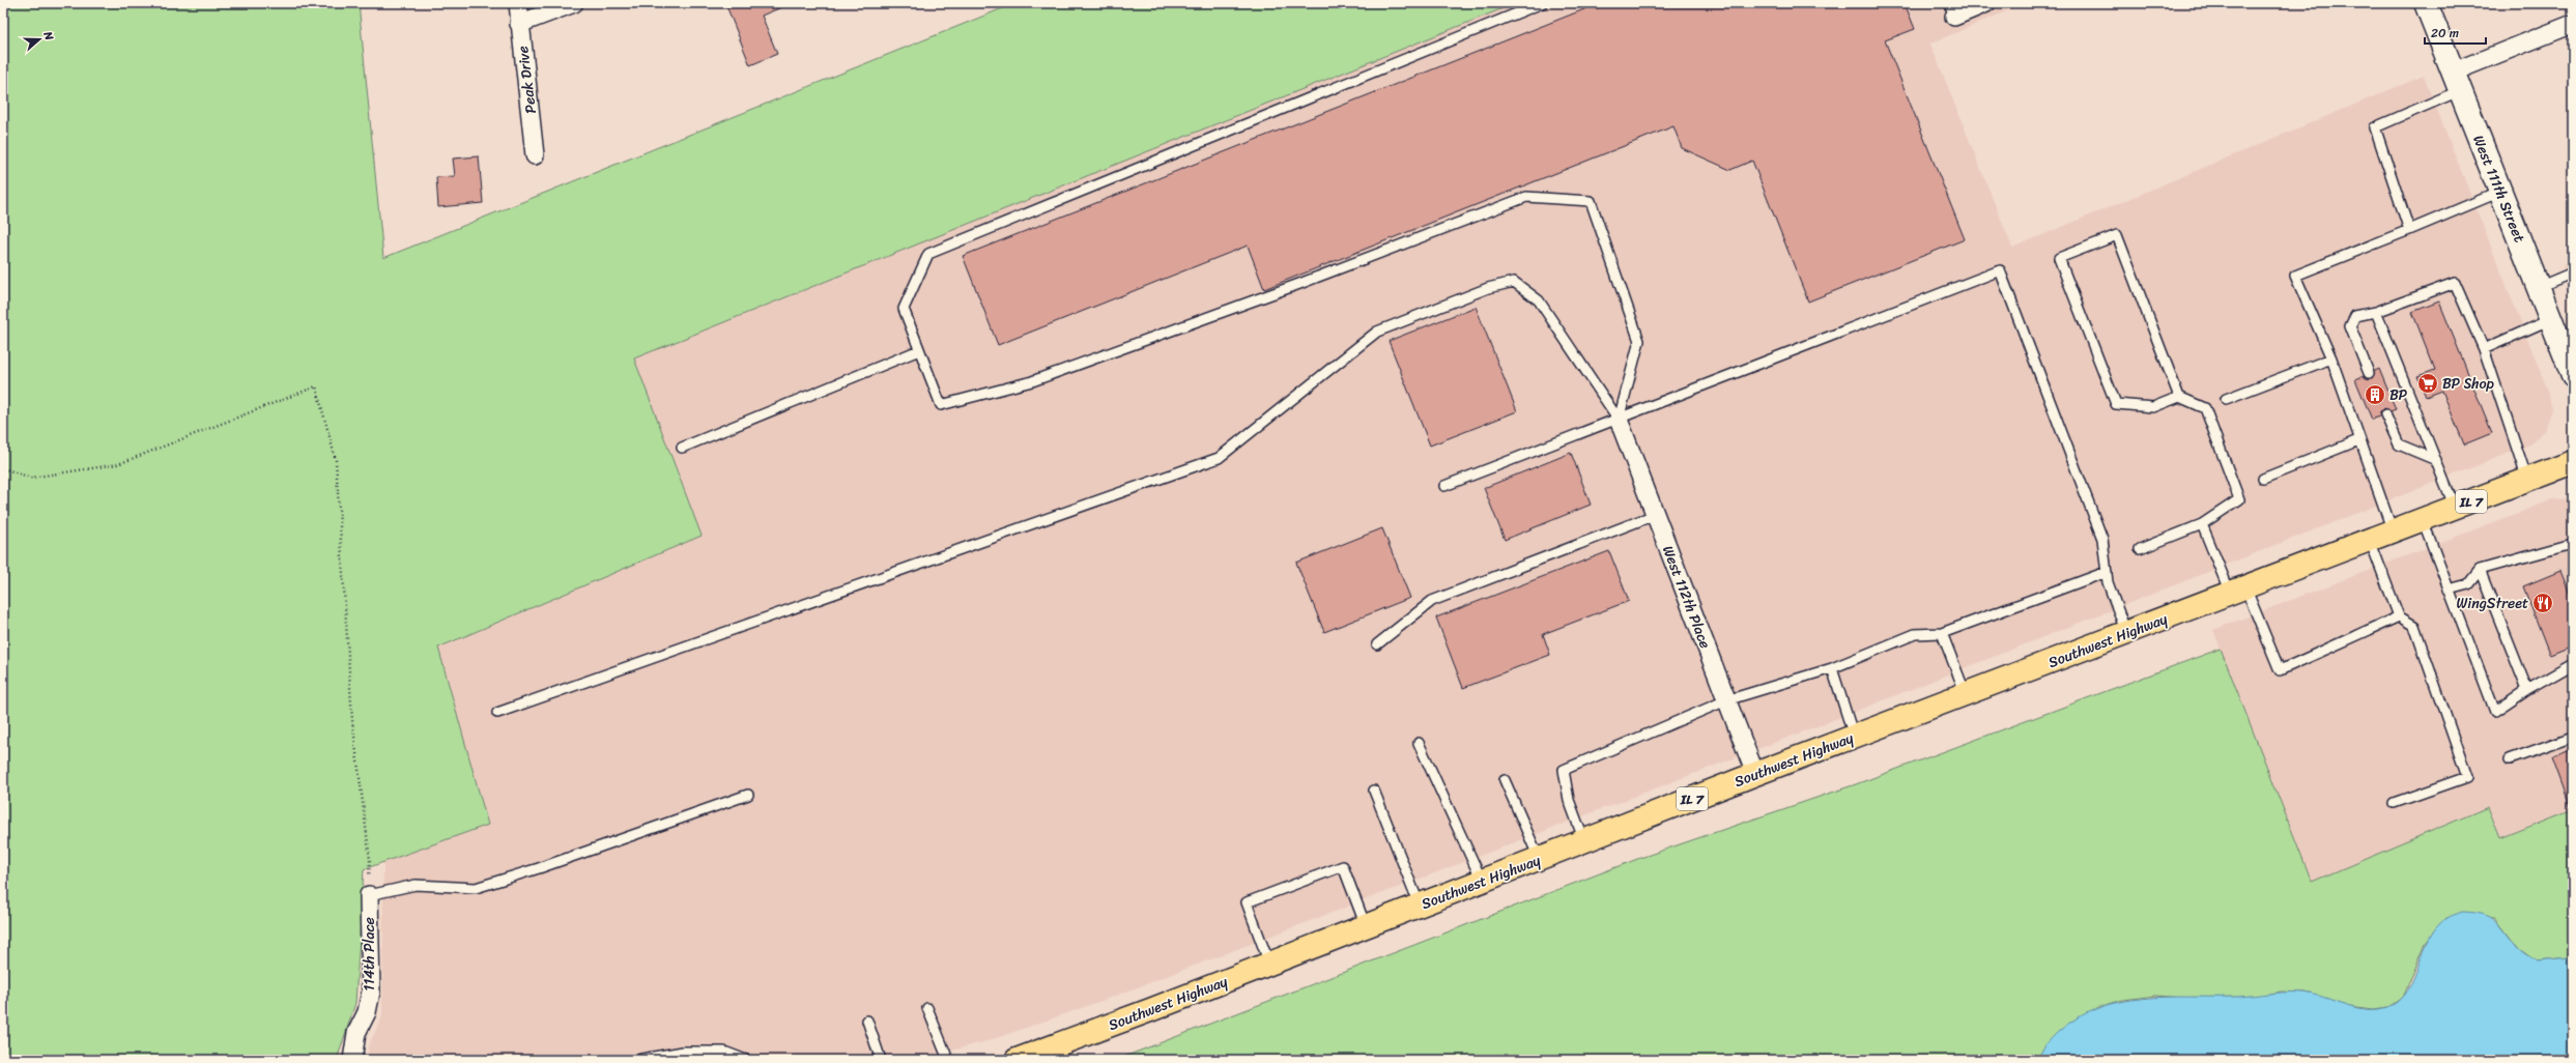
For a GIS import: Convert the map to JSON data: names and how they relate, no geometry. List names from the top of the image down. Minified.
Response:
{"streets":{"main road":["West 111th Street","IL 7","Southwest Highway"],"street":["Peak Drive","West 112th Place","114th Place"]},"crossings":[["West 112th Place","Southwest Highway"]],"places":{"supermarket":["BP Shop"],"building":["BP"],"restaurant":["WingStreet"]},"scale_bar":"20 m","north":"right"}
